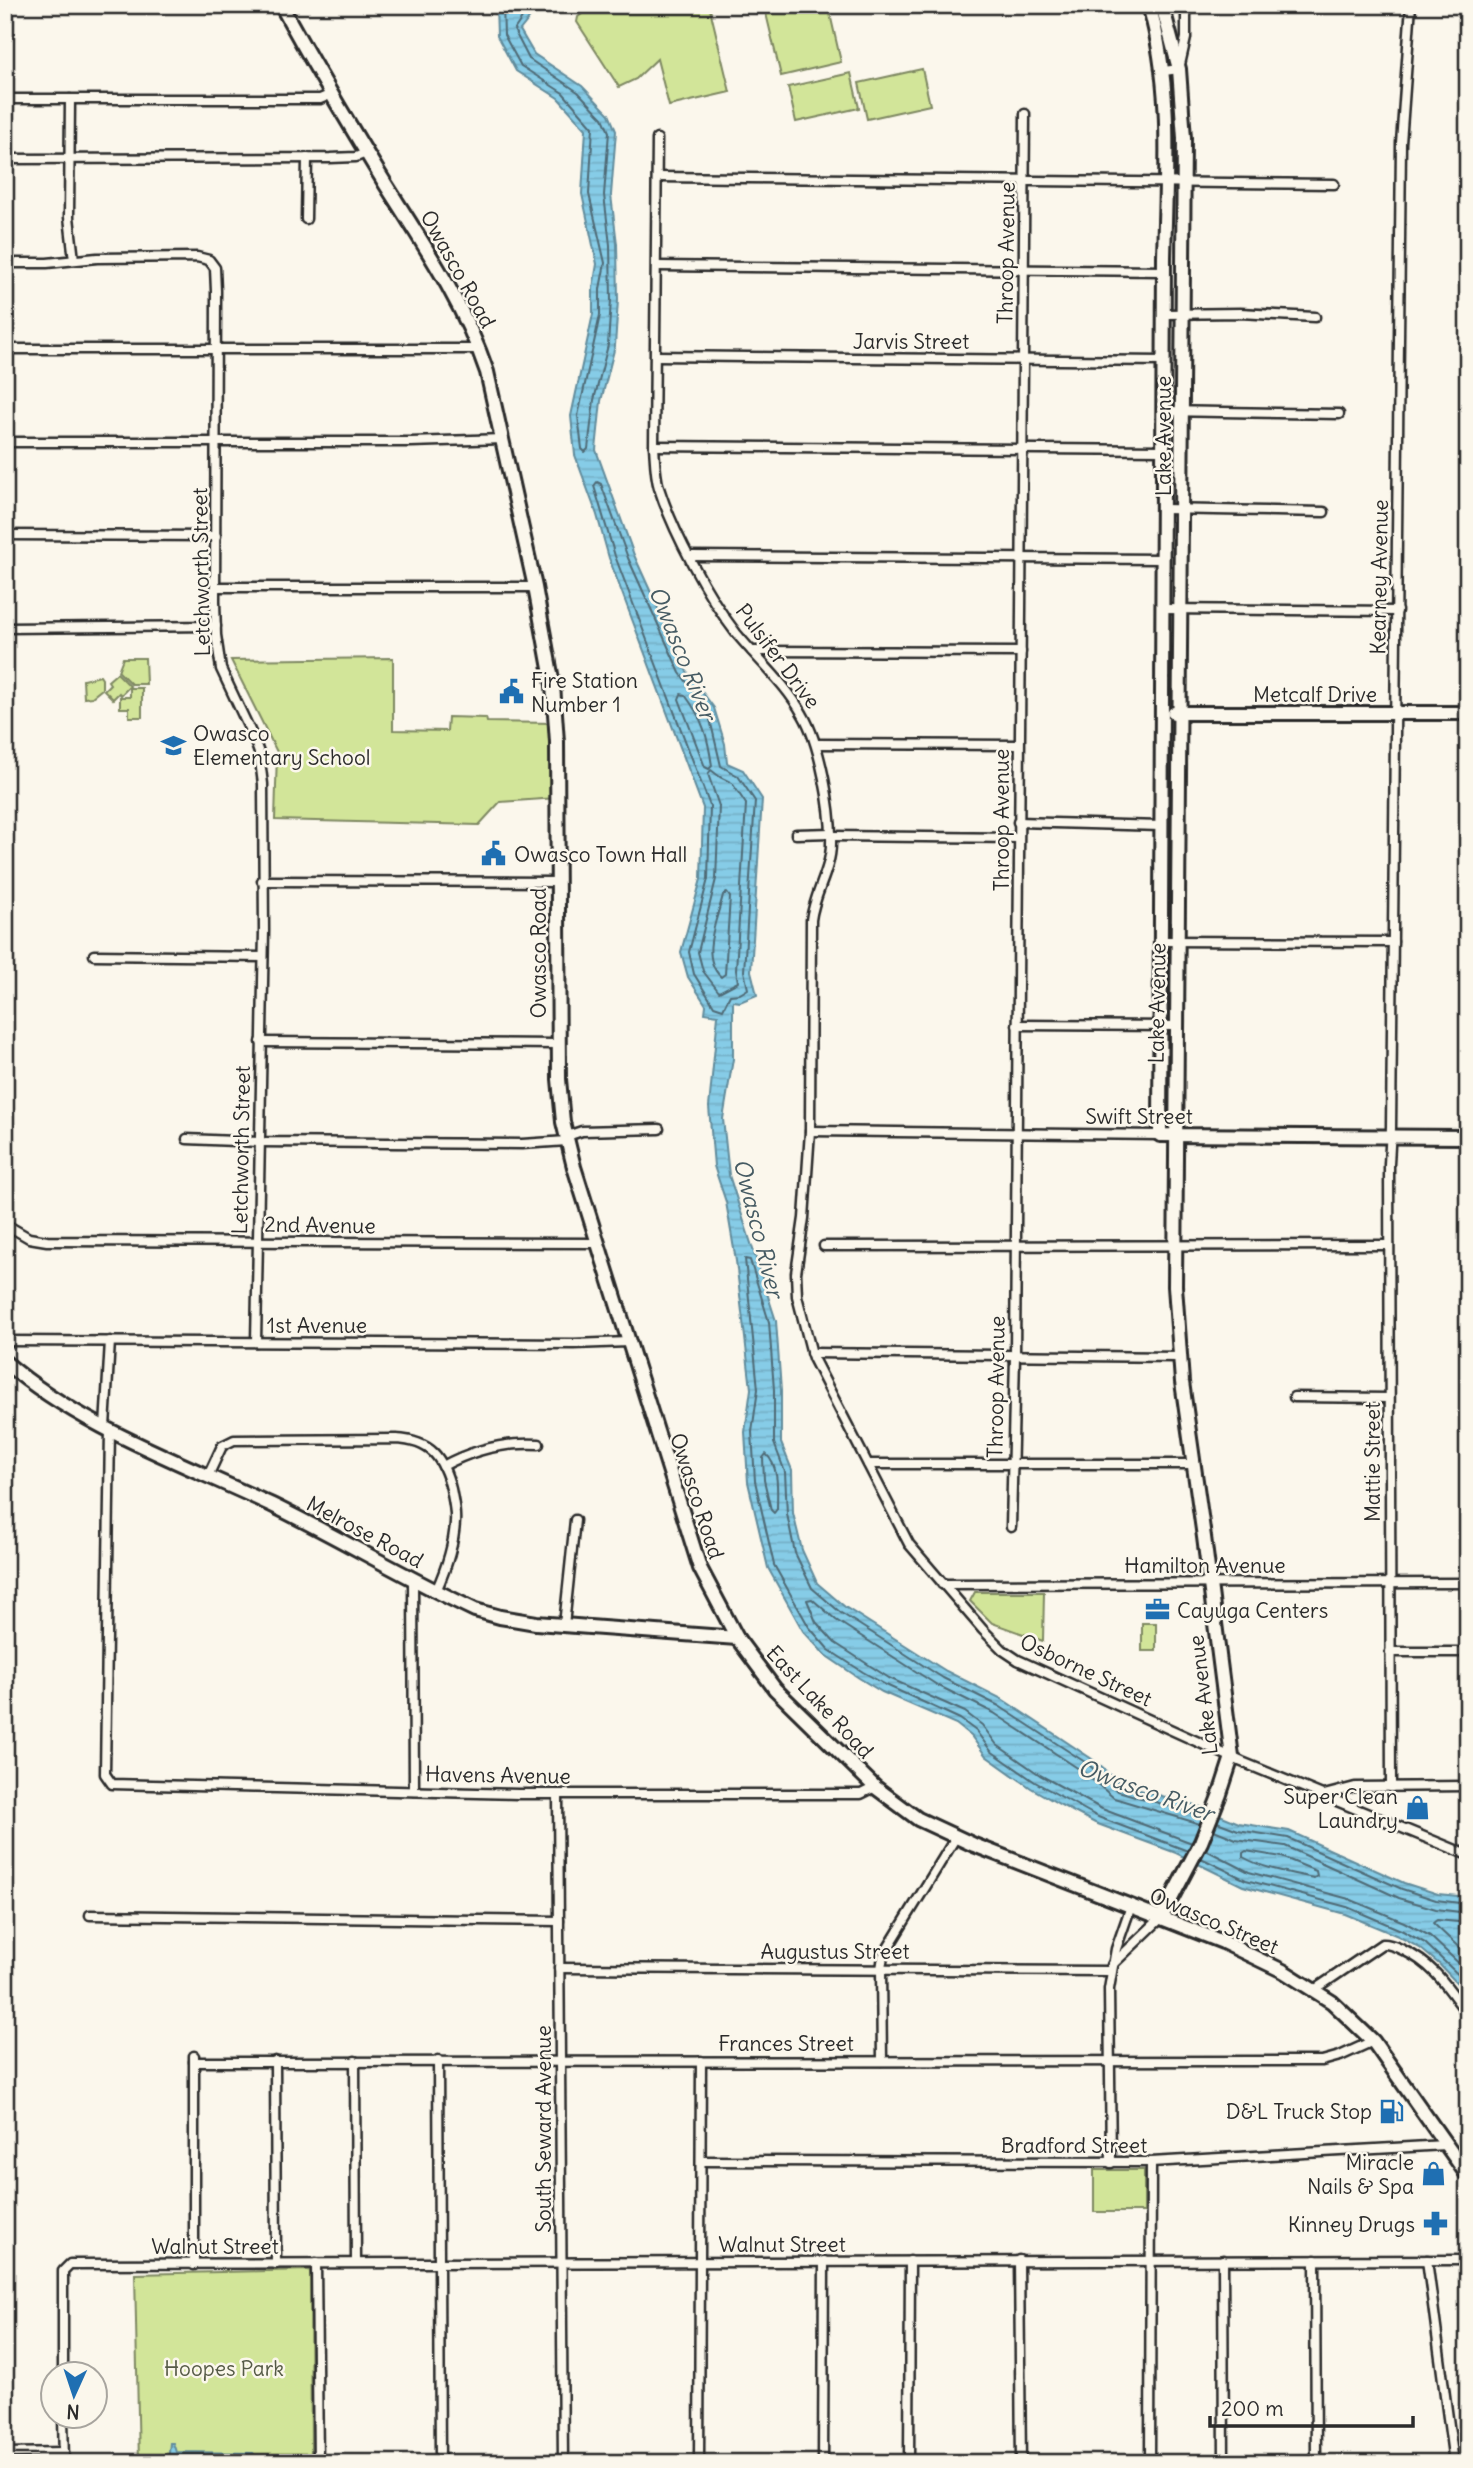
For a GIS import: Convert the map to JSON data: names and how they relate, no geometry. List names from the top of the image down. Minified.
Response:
{"streets":{"main road":["Owasco Road","Lake Avenue","Metcalf Drive","Swift Street","Melrose Road","East Lake Road","Owasco Street"],"street":["Throop Avenue","Jarvis Street","Letchworth Street","Kearney Avenue","Pulsifer Drive","2nd Avenue","1st Avenue","Mattie Street","Hamilton Avenue","Osborne Street","Havens Avenue","Augustus Street","Frances Street","South Seward Avenue","Bradford Street","Walnut Street"]},"crossings":[["Throop Avenue","Jarvis Street"],["Throop Avenue","Swift Street"],["Owasco Road","2nd Avenue"],["Owasco Road","1st Avenue"],["Owasco Road","Melrose Road"],["Owasco Road","East Lake Road"],["Jarvis Street","Lake Avenue"],["Jarvis Street","Pulsifer Drive"],["Lake Avenue","Metcalf Drive"],["Lake Avenue","Swift Street"],["Lake Avenue","Hamilton Avenue"],["Lake Avenue","Osborne Street"],["Lake Avenue","Owasco Street"],["Letchworth Street","2nd Avenue"],["Letchworth Street","1st Avenue"],["Kearney Avenue","Metcalf Drive"],["Kearney Avenue","Swift Street"],["Kearney Avenue","Mattie Street"],["Pulsifer Drive","Swift Street"],["Pulsifer Drive","Osborne Street"],["Swift Street","Mattie Street"],["Mattie Street","Hamilton Avenue"],["Melrose Road","East Lake Road"],["Melrose Road","Havens Avenue"],["Hamilton Avenue","Osborne Street"],["East Lake Road","Havens Avenue"],["East Lake Road","Owasco Street"],["Havens Avenue","Owasco Street"],["Havens Avenue","South Seward Avenue"],["Owasco Street","Frances Street"],["Owasco Street","Bradford Street"],["Augustus Street","South Seward Avenue"],["Frances Street","South Seward Avenue"],["Frances Street","Walnut Street"],["South Seward Avenue","Walnut Street"]],"water":["Owasco River"],"parks":["Hoopes Park"],"places":{"public building":["Fire Station Number 1","Owasco Town Hall"],"school or university":["Owasco Elementary School"],"office":["Cayuga Centers"],"shop":["Super Clean Laundry","Miracle Nails & Spa"],"fuel station":["D&L Truck Stop"],"pharmacy":["Kinney Drugs"]},"scale_bar":"200 m","north":"bottom"}
